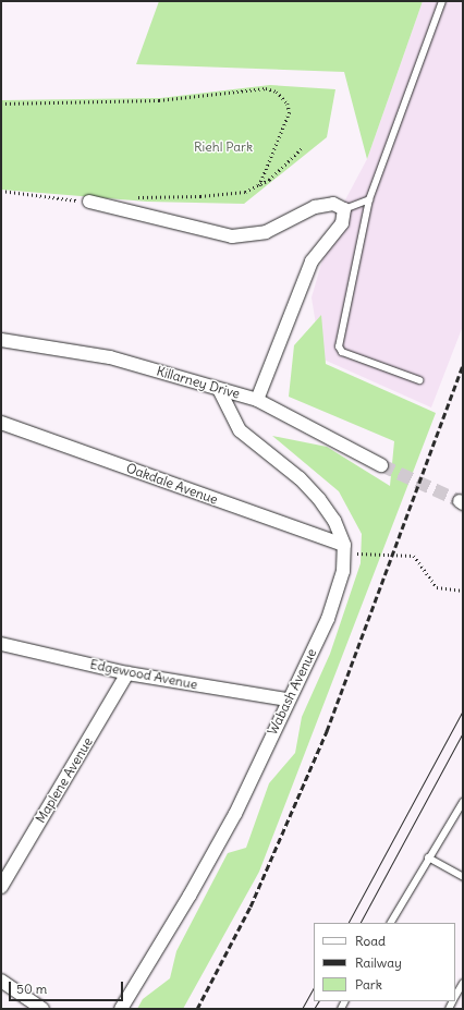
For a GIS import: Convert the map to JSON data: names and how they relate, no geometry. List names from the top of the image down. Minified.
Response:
{"streets":{"street":["Killarney Drive","Oakdale Avenue","Edgewood Avenue","Wabash Avenue","Maplene Avenue"]},"crossings":[["Killarney Drive","Wabash Avenue"],["Oakdale Avenue","Wabash Avenue"],["Edgewood Avenue","Wabash Avenue"],["Edgewood Avenue","Maplene Avenue"]],"parks":["Riehl Park"],"legend":["Road","Railway","Park"],"scale_bar":"50 m"}
